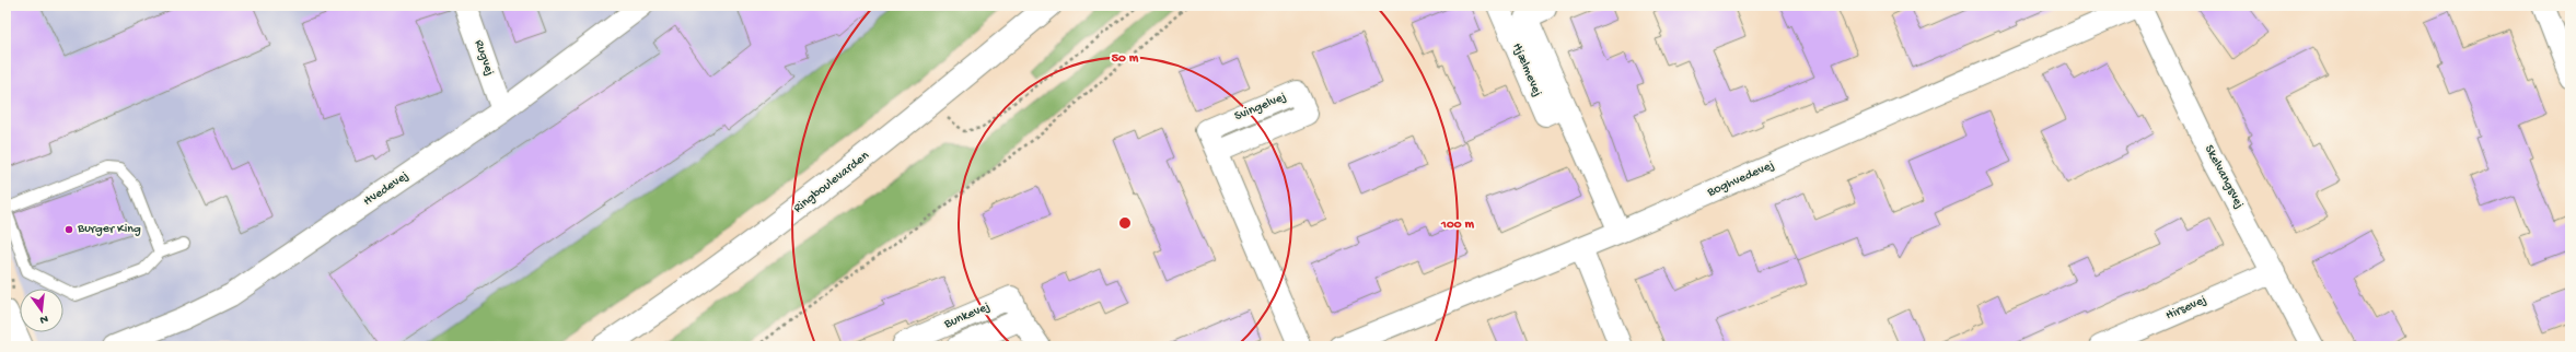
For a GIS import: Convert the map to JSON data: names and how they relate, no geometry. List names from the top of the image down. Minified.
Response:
{"streets":{"main road":["Ringboulevarden"],"street":["Rugvej","Hjælmevej","Skelvangsvej","Boghvedevej","Hvedevej","Hirsevej","Bunkevej"]},"crossings":[["Rugvej","Hvedevej"],["Hjælmevej","Boghvedevej"],["Skelvangsvej","Boghvedevej"],["Skelvangsvej","Hirsevej"]],"places":["Burger King"],"north":"bottom","rings":["50 m","100 m"]}
